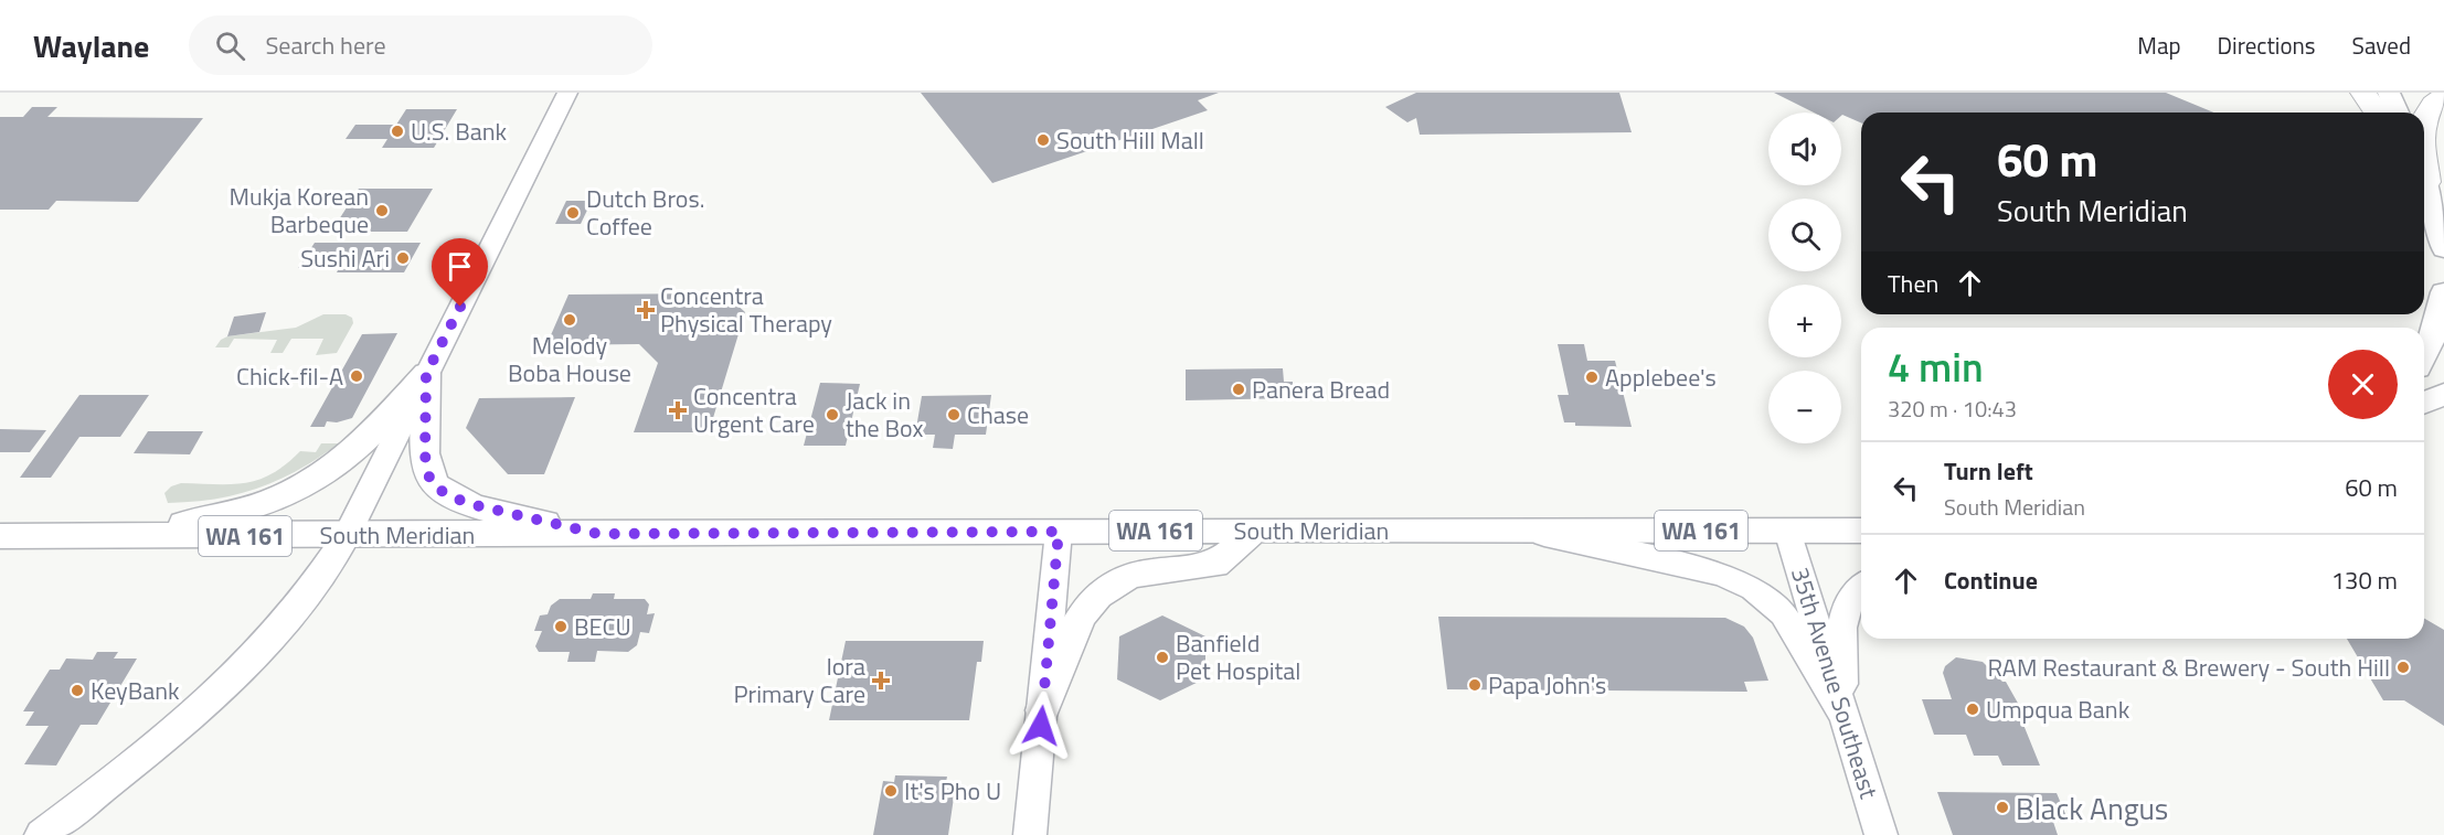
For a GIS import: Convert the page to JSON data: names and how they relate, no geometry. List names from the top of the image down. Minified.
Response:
{"streets":{"main road":["WA 161","South Meridian","35th Avenue Southeast"]},"crossings":[["South Meridian","35th Avenue Southeast"]],"places":{"other":["U.S. Bank","South Hill Mall","Mukja Korean Barbeque","Dutch Bros. Coffee","Sushi Ari","Melody Boba House","Chick-fil-A","Applebee's","Panera Bread","Jack in the Box","Chase","BECU","Banfield Pet Hospital","RAM Restaurant & Brewery - South Hill","Papa John's","KeyBank","Umpqua Bank","It's Pho U","Black Angus"],"health":["Concentra Physical Therapy","Concentra Urgent Care","Iora Primary Care"]},"page":{"header":"Waylane","search":"Search here","nav":["Map","Directions","Saved"],"map_buttons":["+","−"],"turn":["60 m","South Meridian"],"then":"Then","heading":["4 min","320 m · 10:43"],"list":[{"name":"Turn left","note":"South Meridian","value":"60 m"},{"name":"Continue","value":"130 m"}]}}
